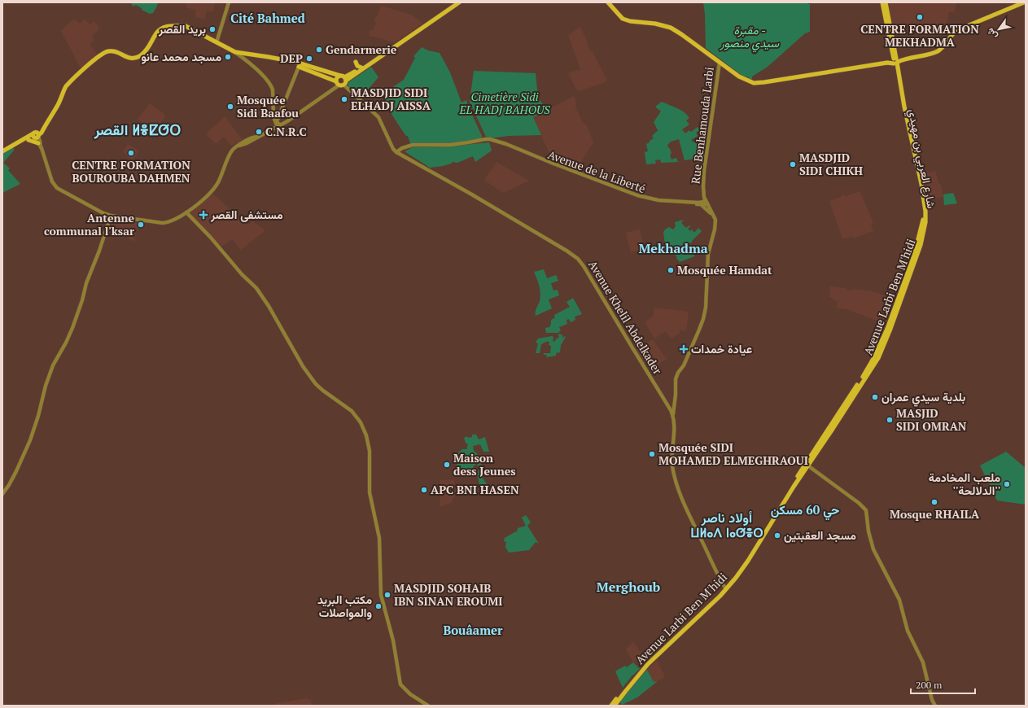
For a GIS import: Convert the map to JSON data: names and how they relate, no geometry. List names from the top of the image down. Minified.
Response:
{"streets":{"main road":["شارع العربي بن مهيدي","Avenue Larbi Ben M'hidi"],"street":["Rue Benhamouda Larbi","Avenue de la Liberté","Avenue Khelil Abdelkader"]},"crossings":[["Rue Benhamouda Larbi","Avenue de la Liberté"],["Rue Benhamouda Larbi","Avenue Khelil Abdelkader"],["شارع العربي بن مهيدي","Avenue Larbi Ben M'hidi"],["شارع العربي بن مهيدي","Avenue Khelil Abdelkader"],["Avenue de la Liberté","Avenue Khelil Abdelkader"],["Avenue Larbi Ben M'hidi","Avenue Khelil Abdelkader"]],"districts":["Cité Bahmed","القصر ⵍⴻⵇⵚⵔ","Mekhadma","حي 60 مسكن","أولاد ناصر ⵡⵍⴰⴷ ⵏⴰⵚⴻⵔ","Merghoub","Bouâamer"],"parks":["مقبرة - سيدي منصور","Cimetière Sidi EL HADJ BAHOUS"],"places":{"other":["CENTRE FORMATION MEKHADMA","بريد القصر","Gendarmerie","مسجد محمد عانو","DEP","MASDJID SIDI ELHADJ AISSA","Mosquée Sidi Baafou","C.N.R.C","CENTRE FORMATION BOUROUBA DAHMEN","MASDJID SIDI CHIKH","Antenne communal l'ksar","Mosquée Hamdat","بلدية سيدي عمران","MASJID SIDI OMRAN","Mosquée SIDI MOHAMED ELMEGHRAOUI","Maison dess Jeunes","ملعب المخادمة ''الدلالحة''","APC BNI HASEN","Mosque RHAILA","مسجد العقبتين","MASDJID SOHAIB IBN SINAN EROUMI","مكتب البريد والمواصلات"],"health":["مستشفى القصر","عيادة خمدات"]},"scale_bar":"200 m","north":"bottom left"}
